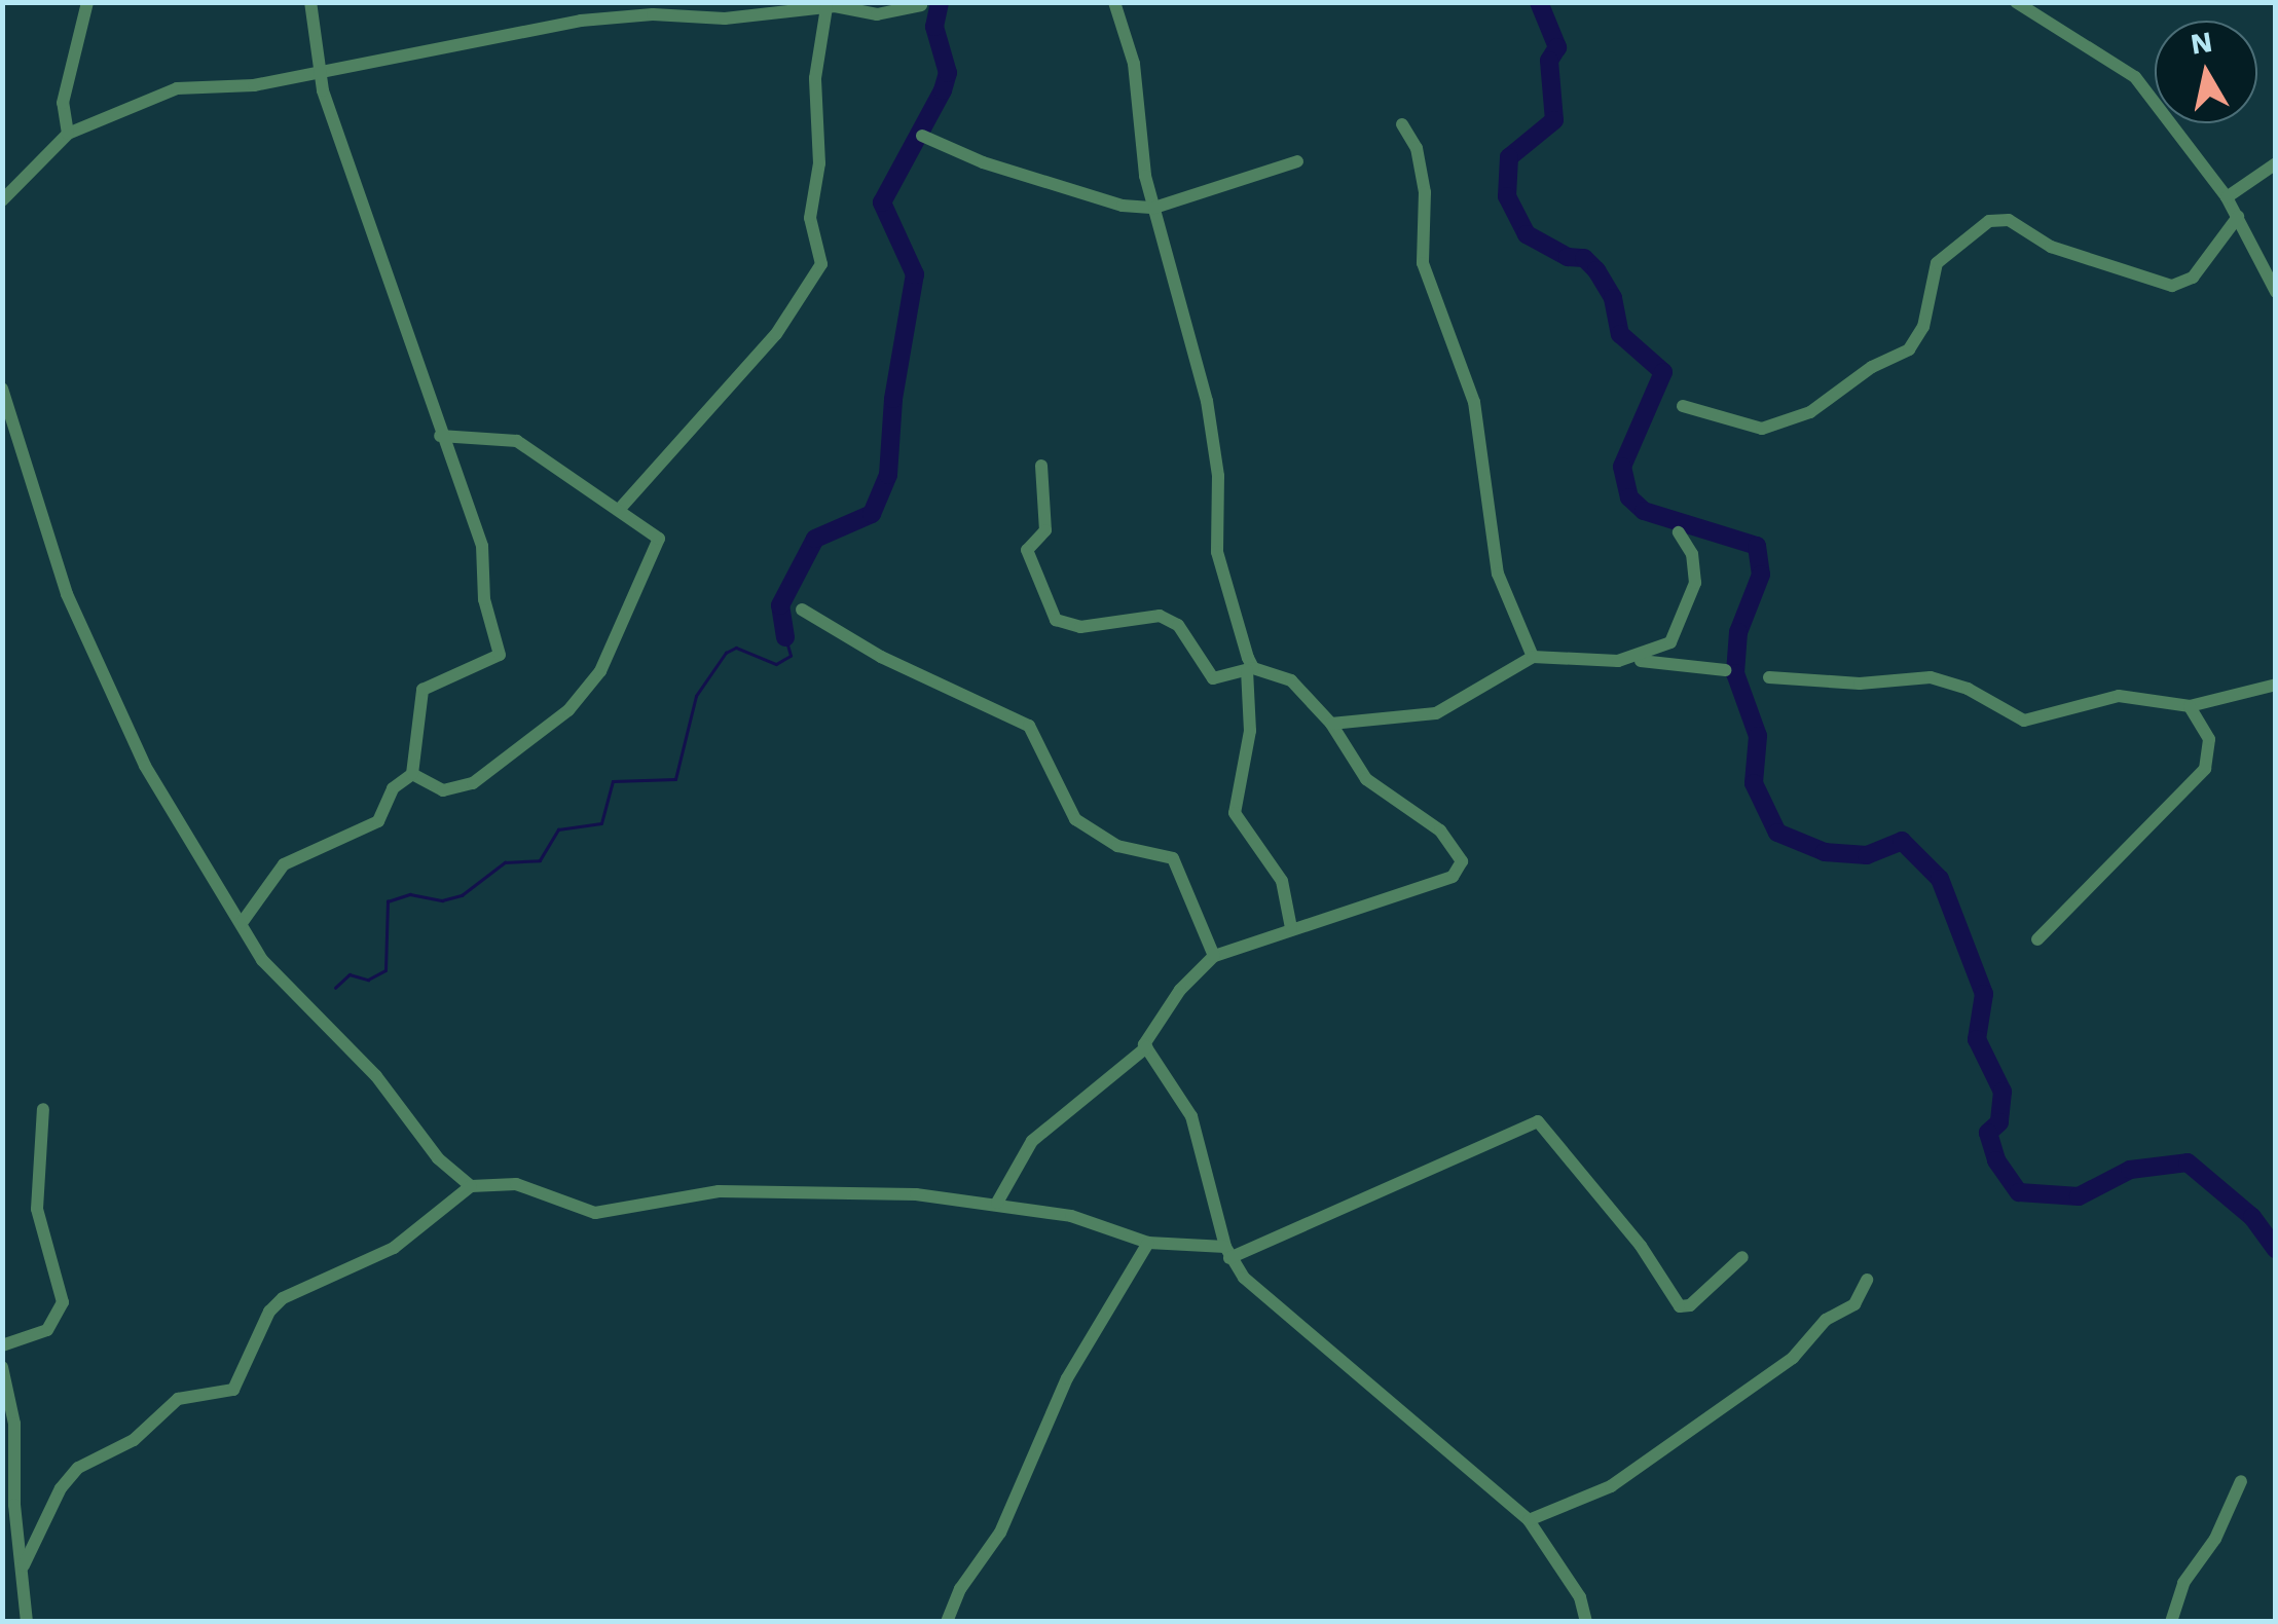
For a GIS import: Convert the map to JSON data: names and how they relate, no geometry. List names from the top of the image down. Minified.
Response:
{"north":"top"}
